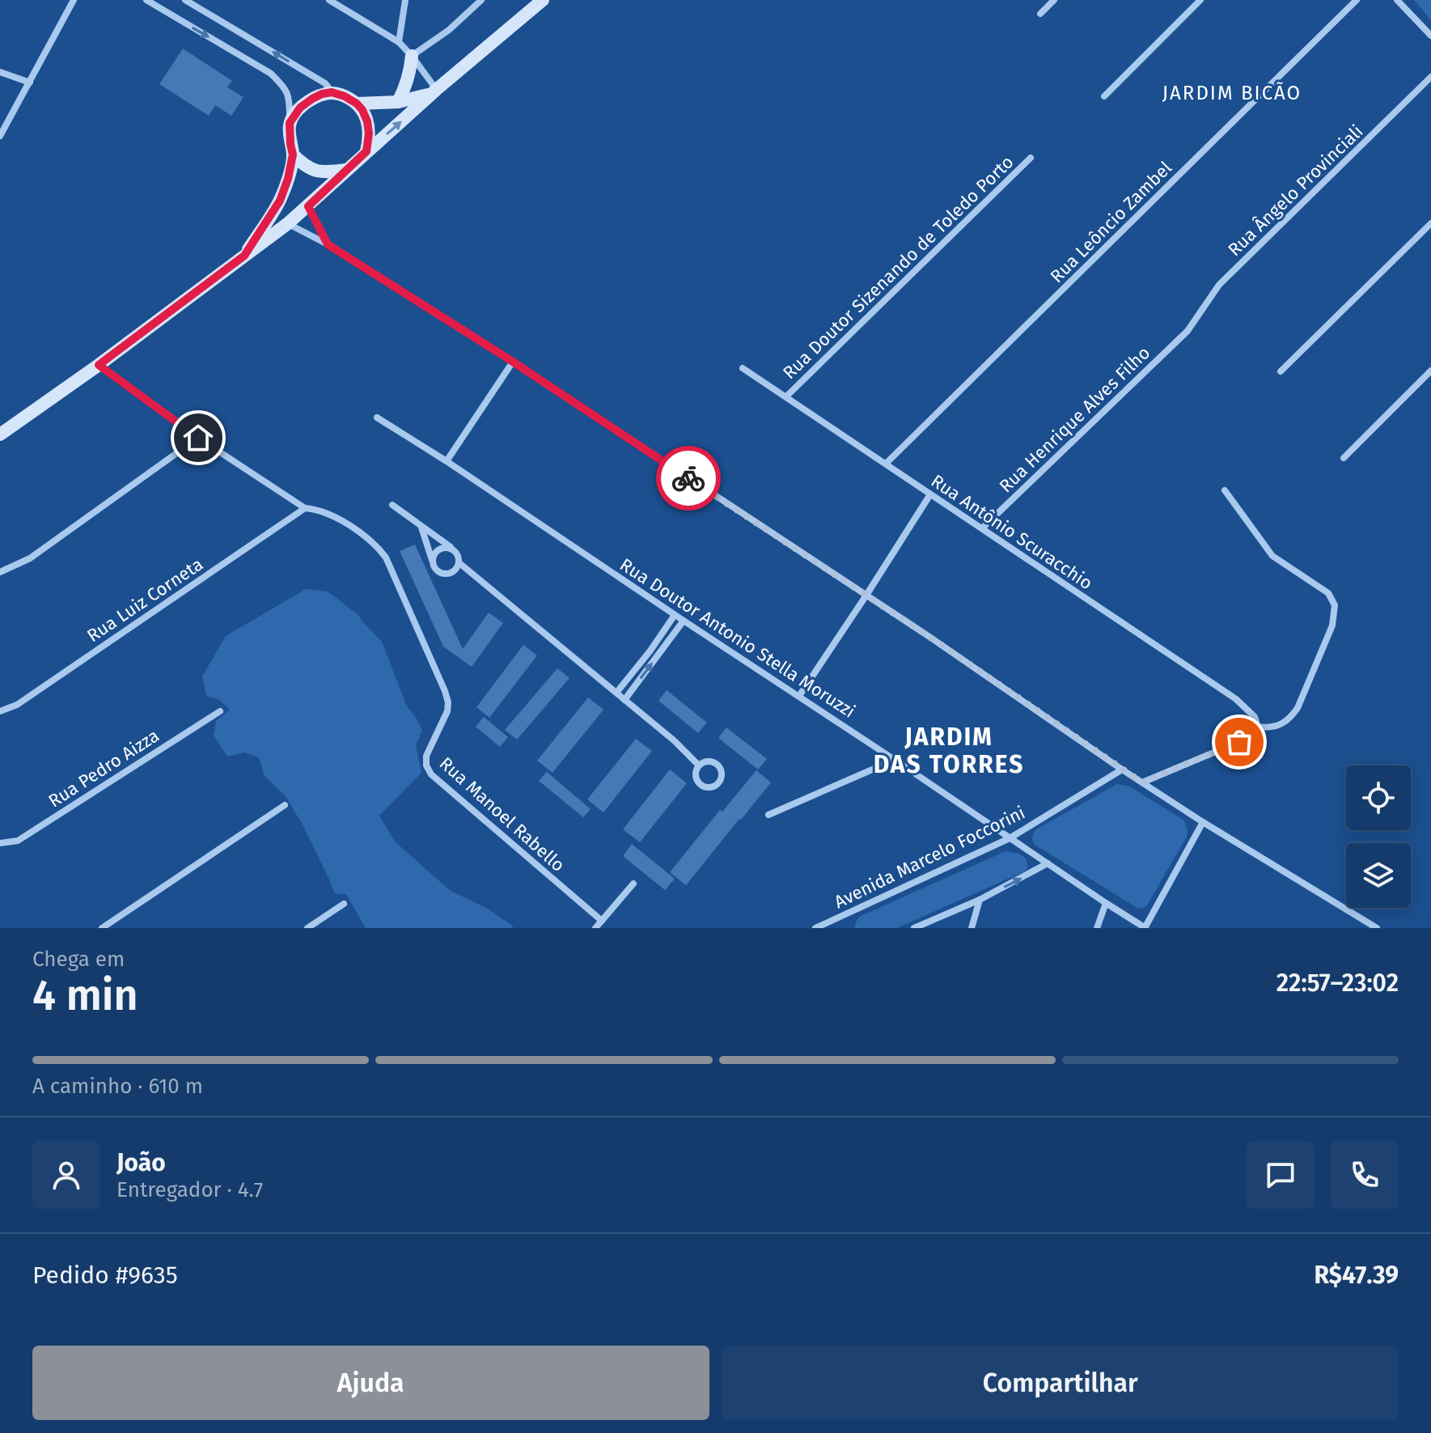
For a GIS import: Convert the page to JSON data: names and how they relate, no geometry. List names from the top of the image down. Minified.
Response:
{"streets":{"street":["Rua Ângelo Provinciali","Rua Leôncio Zambel","Rua Doutor Sizenando de Toledo Porto","Rua Henrique Alves Filho","Rua Antônio Scuracchio","Rua Luiz Corneta","Rua Doutor Antonio Stella Moruzzi","Rua Pedro Aizza","Rua Manoel Rabello","Avenida Marcelo Foccorini"]},"crossings":[["Rua Ângelo Provinciali","Rua Henrique Alves Filho"],["Rua Leôncio Zambel","Rua Antônio Scuracchio"],["Rua Doutor Sizenando de Toledo Porto","Rua Antônio Scuracchio"],["Rua Henrique Alves Filho","Rua Antônio Scuracchio"],["Rua Luiz Corneta","Rua Manoel Rabello"],["Rua Doutor Antonio Stella Moruzzi","Avenida Marcelo Foccorini"]],"districts":["JARDIM BICÃO","JARDIM DAS TORRES"],"page":{"heading":["4 min","Chega em","22:57–23:02"],"panel":["João","Entregador · 4.7","Pedido #9635","R$47.39"],"bar":"A caminho · 610 m","buttons":["Ajuda","Compartilhar"]}}
